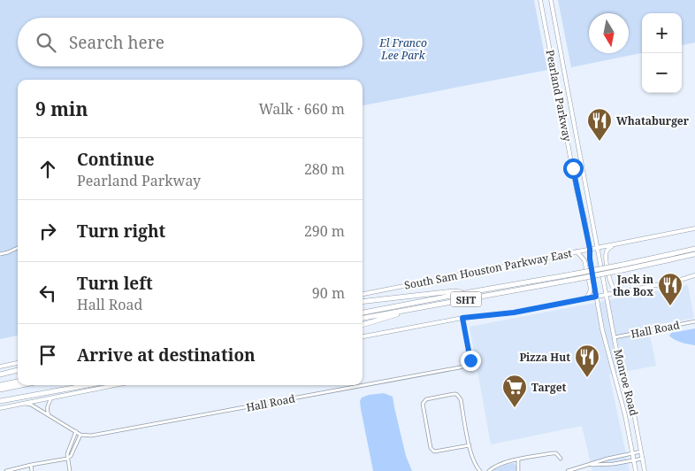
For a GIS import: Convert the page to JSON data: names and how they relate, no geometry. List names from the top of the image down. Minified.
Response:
{"streets":{"highway":["SHT"],"main road":["Pearland Parkway","South Sam Houston Parkway East","Monroe Road"],"street":["Hall Road"]},"crossings":[["Pearland Parkway","South Sam Houston Parkway East"],["Pearland Parkway","Monroe Road"],["Hall Road","Monroe Road"]],"parks":["El Franco Lee Park"],"places":{"restaurant":["Whataburger","Jack in the Box","Pizza Hut"],"supermarket":["Target"]},"north":"bottom","page":{"map_buttons":["+","−"],"search":"Search here","heading":["9 min","Walk · 660 m"],"list":[["Continue","Pearland Parkway","280 m"],["Turn right","290 m"],["Turn left","Hall Road","90 m"],"Arrive at destination"]}}
